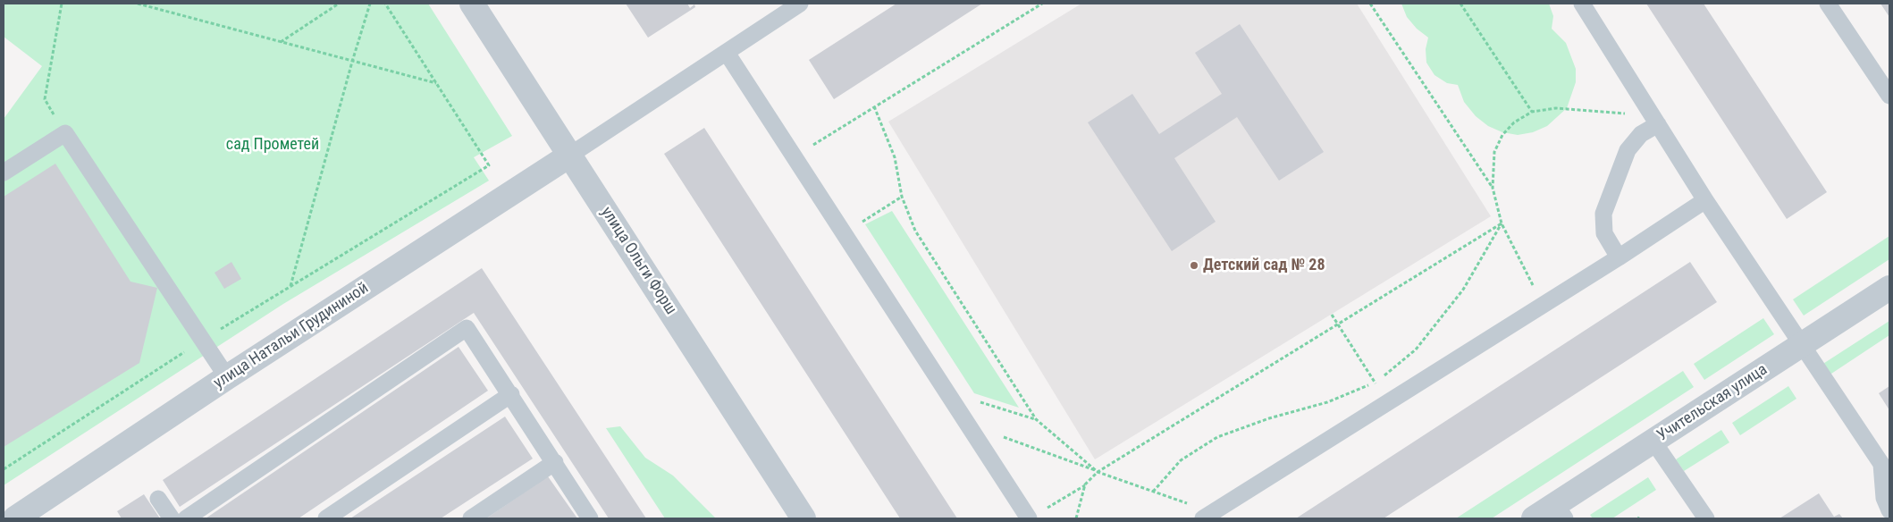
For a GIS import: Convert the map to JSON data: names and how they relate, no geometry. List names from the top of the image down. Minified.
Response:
{"streets":{"street":["улица Ольги Форш","улица Натальи Грудининой","Учительская улица"]},"crossings":[["улица Ольги Форш","улица Натальи Грудининой"]],"parks":["сад Прометей"],"places":["Детский сад № 28"]}
